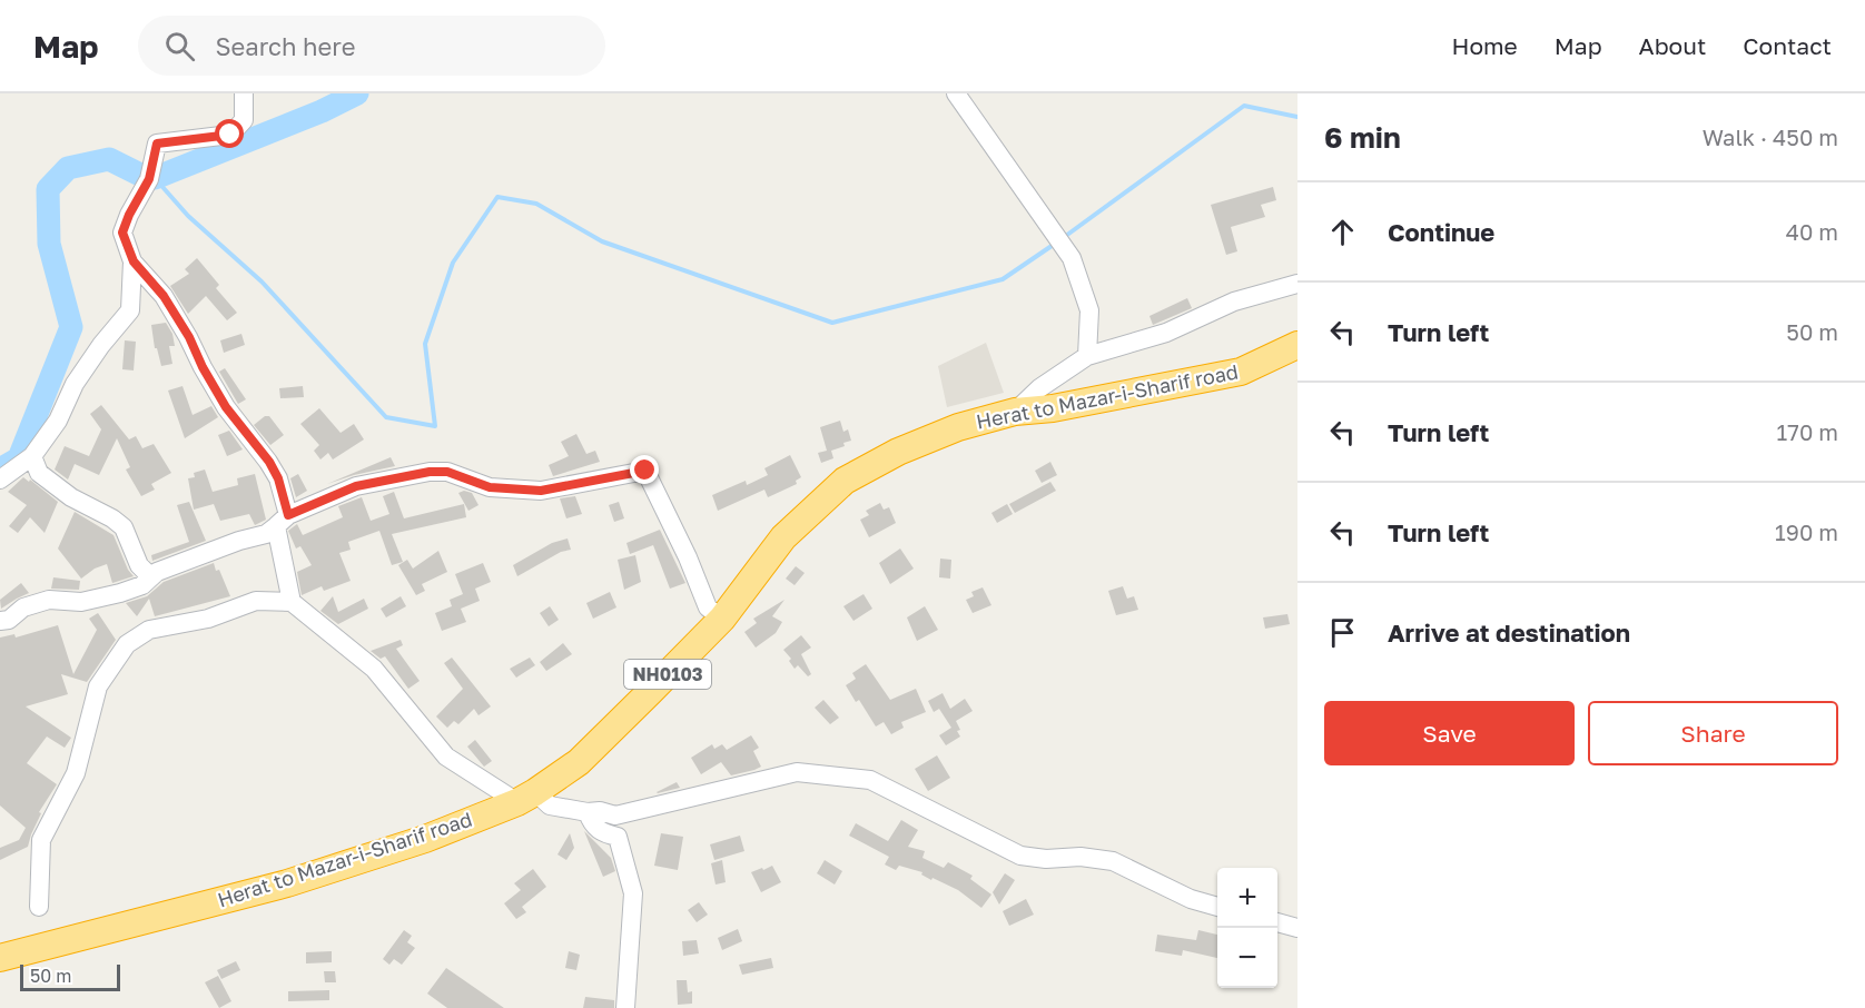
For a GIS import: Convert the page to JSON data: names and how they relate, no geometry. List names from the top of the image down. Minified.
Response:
{"streets":{"highway":["Herat to Mazar-i-Sharif road","NH0103"]},"scale_bar":"50 m","page":{"header":"Map","search":"Search here","nav":["Home","Map","About","Contact"],"heading":["6 min","Walk · 450 m"],"list":[["Continue","40 m"],["Turn left","50 m"],["Turn left","170 m"],["Turn left","190 m"],"Arrive at destination"],"buttons":["Save","Share"],"map_buttons":["+","−"],"scale":"50 m"}}
